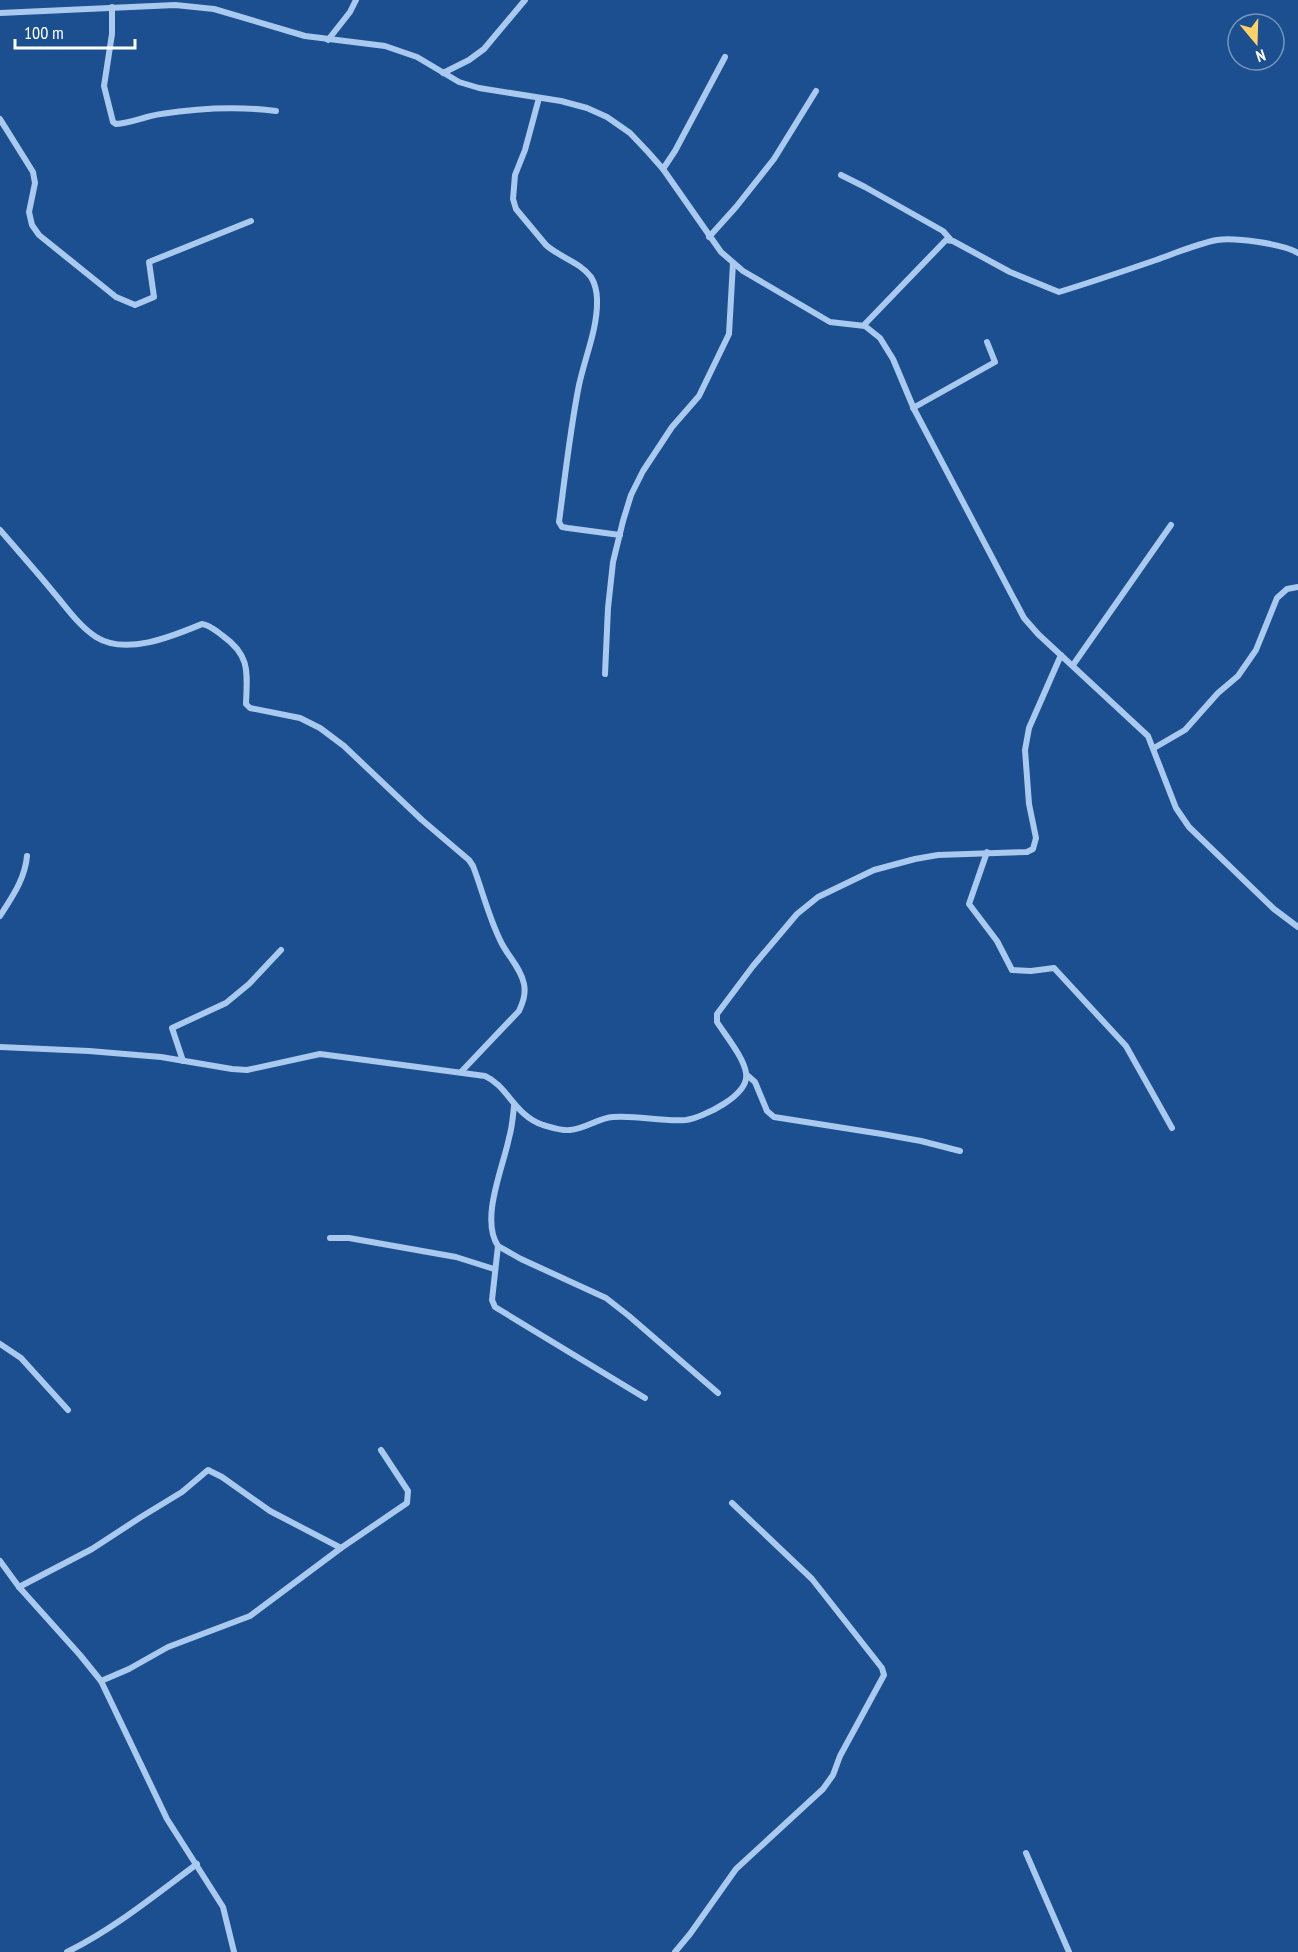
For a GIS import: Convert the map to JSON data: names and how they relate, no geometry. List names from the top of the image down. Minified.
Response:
{"scale_bar":"100 m","north":"bottom"}
